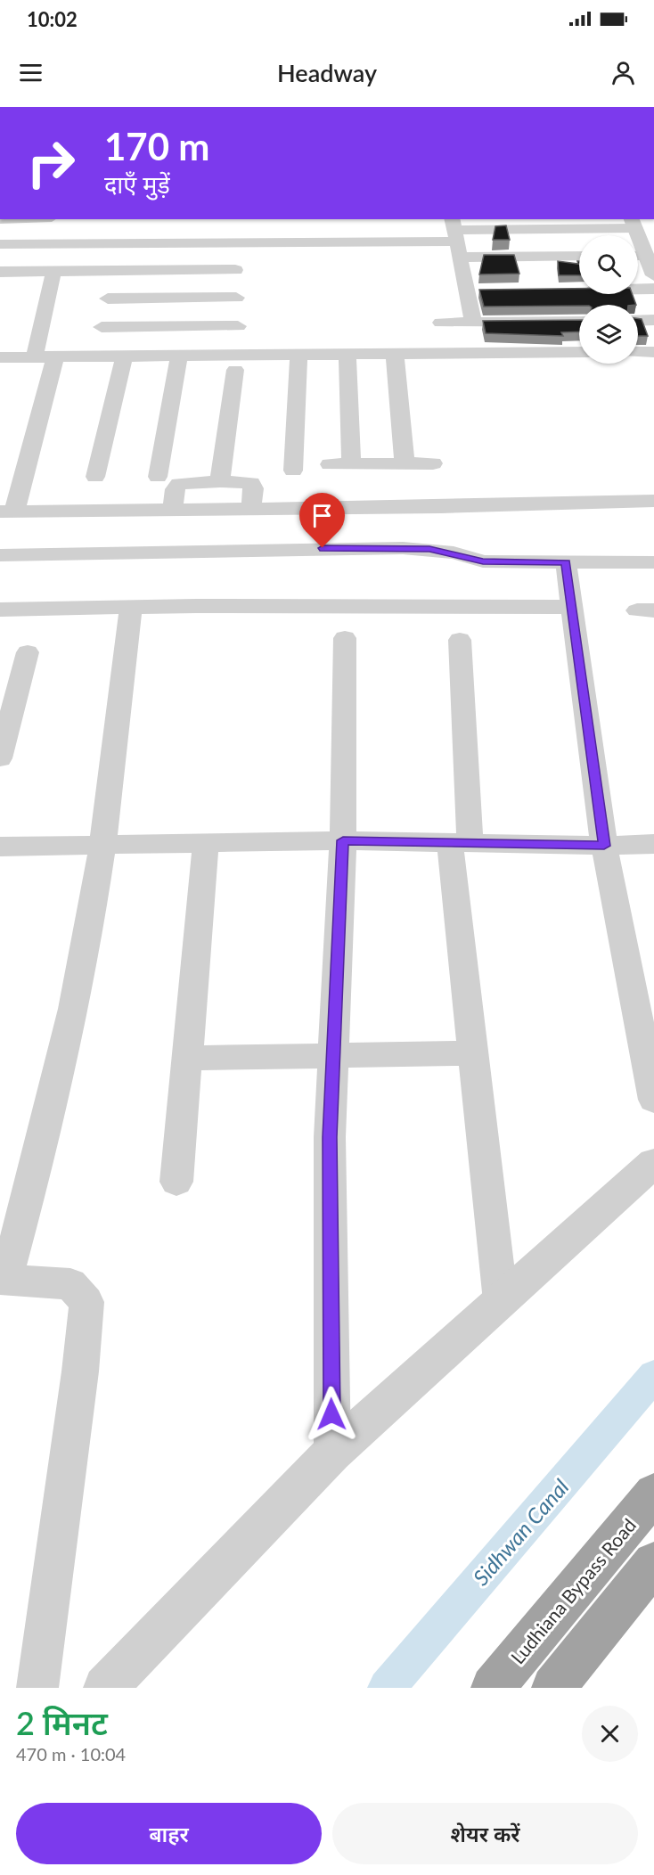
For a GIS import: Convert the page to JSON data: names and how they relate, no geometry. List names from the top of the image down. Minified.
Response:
{"streets":{"highway":["Ludhiana Bypass Road"]},"water":["Sidhwan Canal"],"page":{"status":"10:02","header":"Headway","turn":["170 m","दाएँ मुड़ें"],"heading":["2 मिनट","470 m · 10:04"],"buttons":["बाहर","शेयर करें"]}}
